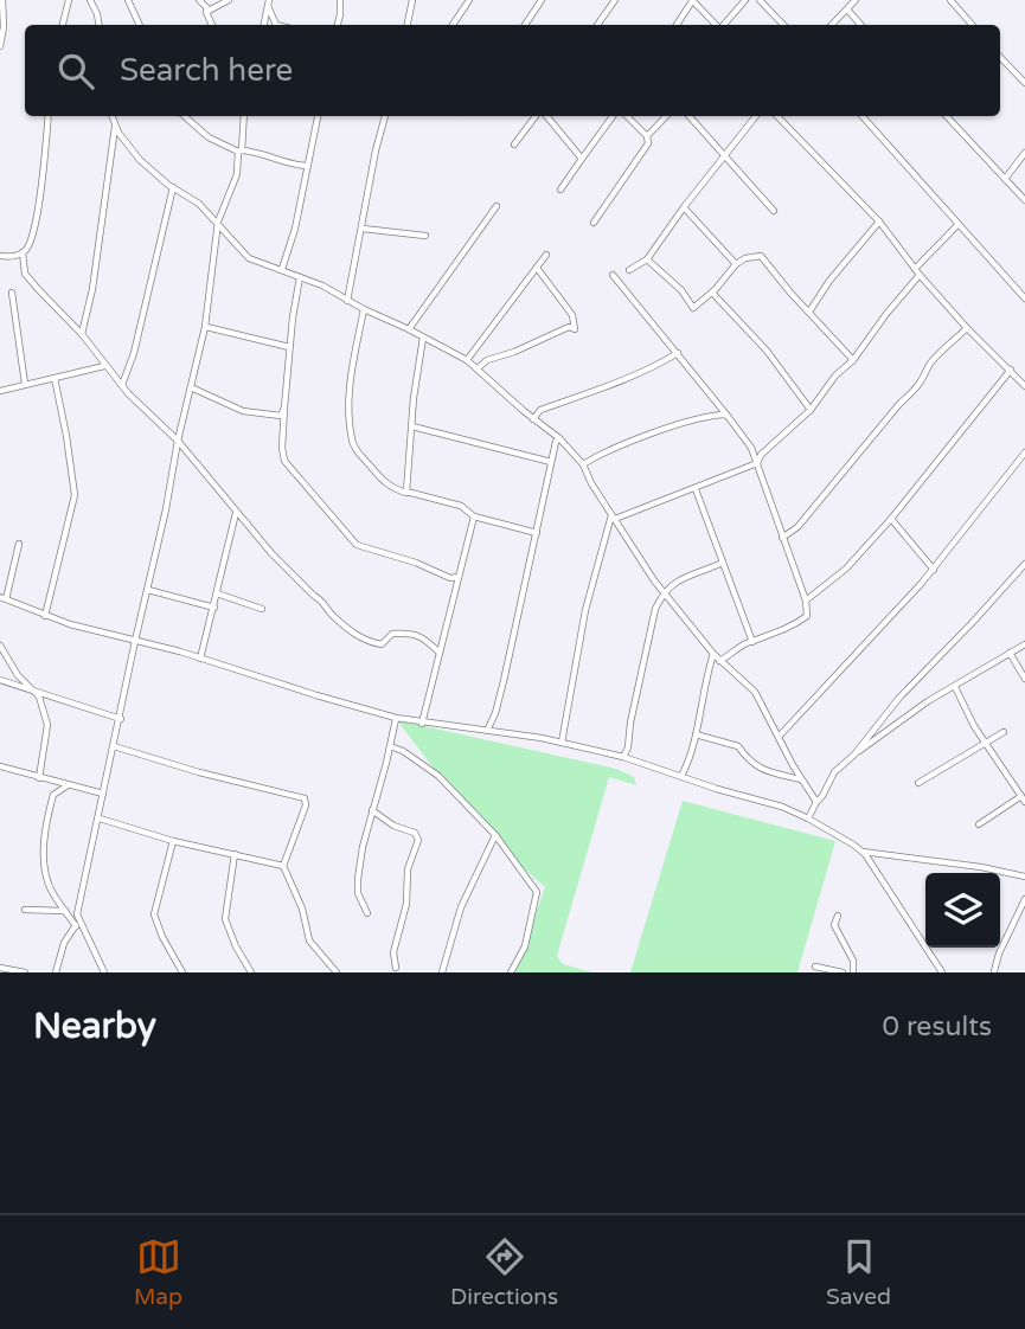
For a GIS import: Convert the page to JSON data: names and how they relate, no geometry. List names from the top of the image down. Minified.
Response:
{"page":{"search":"Search here","heading":["Nearby","0 results"],"nav":["Map","Directions","Saved"]}}
